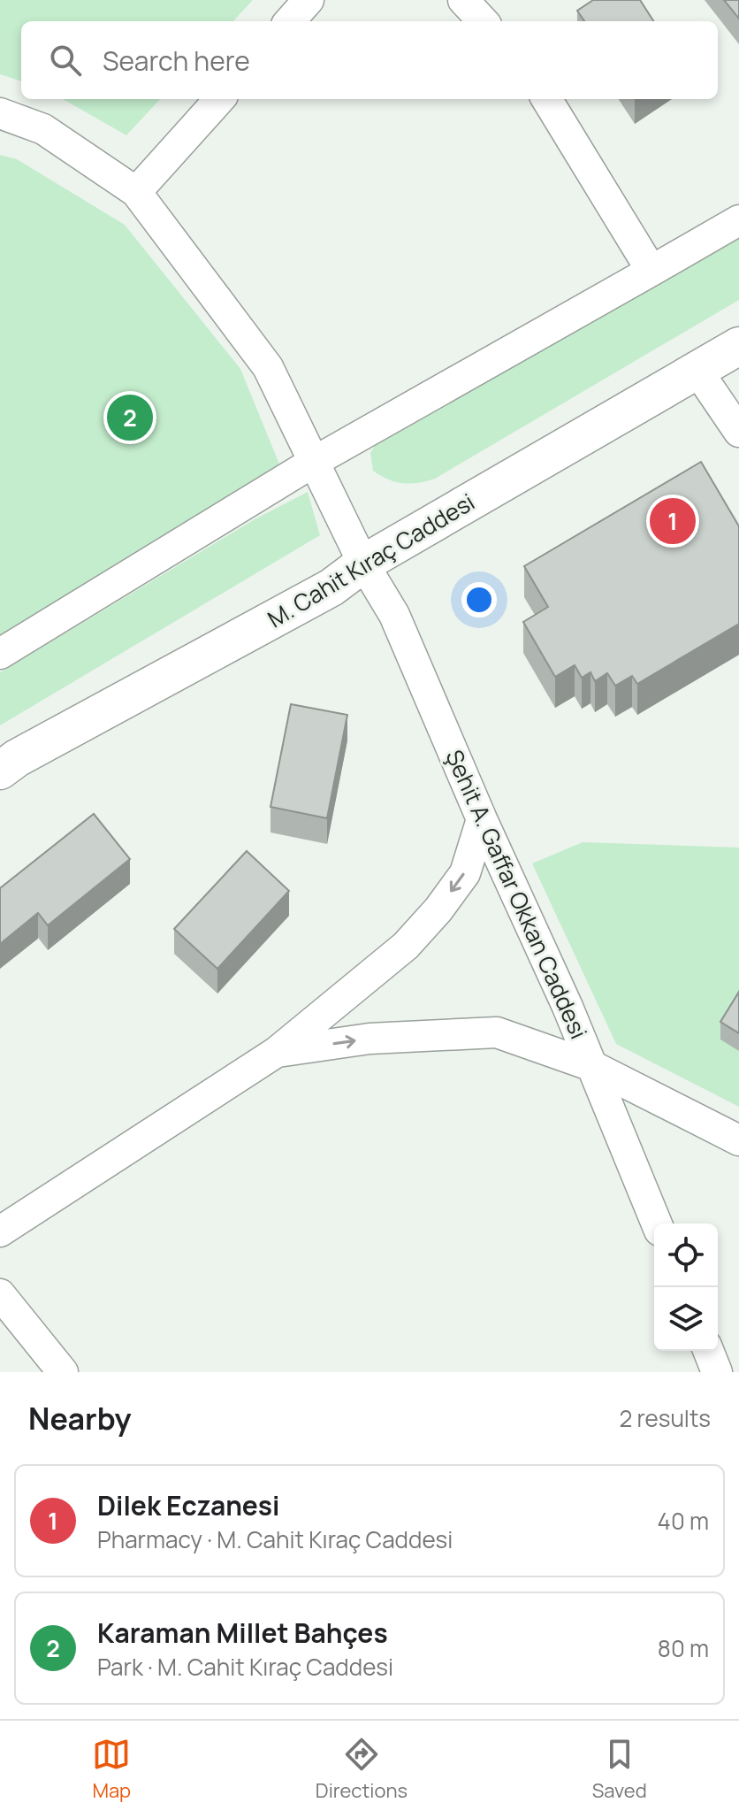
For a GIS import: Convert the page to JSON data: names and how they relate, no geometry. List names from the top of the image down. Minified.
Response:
{"streets":{"street":["M. Cahit Kıraç Caddesi","Şehit A. Gaffar Okkan Caddesi"]},"crossings":[["M. Cahit Kıraç Caddesi","Şehit A. Gaffar Okkan Caddesi"]],"page":{"search":"Search here","pins":["2","1"],"heading":["Nearby","2 results"],"list":[{"mark":"1","name":"Dilek Eczanesi","note":"Pharmacy · M. Cahit Kıraç Caddesi","value":"40 m"},{"mark":"2","name":"Karaman Millet Bahçes","note":"Park · M. Cahit Kıraç Caddesi","value":"80 m"}],"nav":["Map","Directions","Saved"]}}
